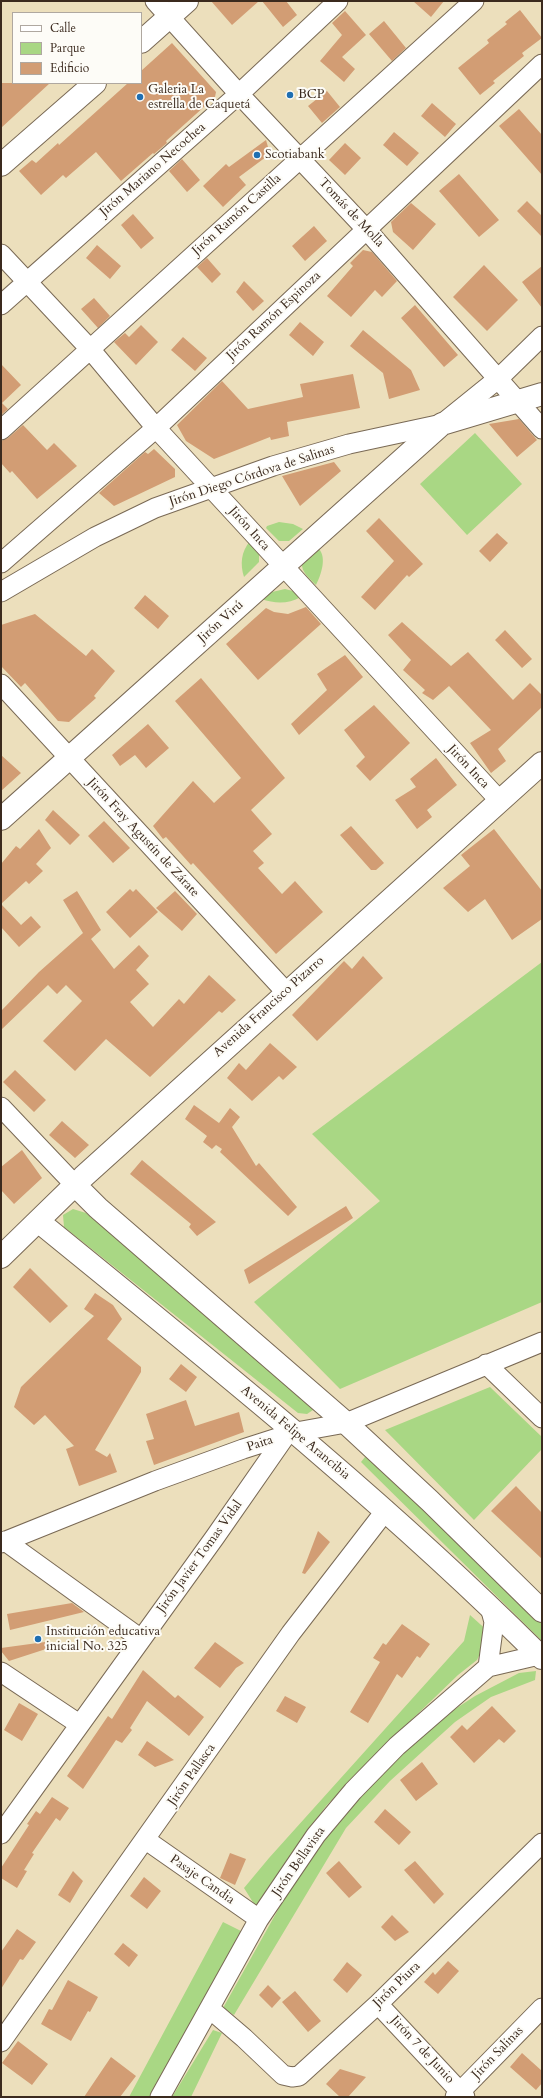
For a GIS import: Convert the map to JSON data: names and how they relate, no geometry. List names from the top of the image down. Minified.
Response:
{"streets":{"main road":["Jirón Diego Córdova de Salinas","Jirón Virú","Avenida Francisco Pizarro","Avenida Felipe Arancibia"],"street":["Jirón Mariano Necochea","Tomás de Molla","Jirón Ramón Castilla","Jirón Ramón Espinoza","Jirón Inca","Jirón Fray Agustín de Zárate","Paita","Jirón Javier Tomas Vidal","Jirón Pallasca","Jirón Bellavista","Pasaje Candia","Jirón Piura","Jirón 7 de Junio","Jirón Salinas"]},"crossings":[["Jirón Mariano Necochea","Tomás de Molla"],["Jirón Mariano Necochea","Jirón Inca"],["Tomás de Molla","Jirón Ramón Castilla"],["Tomás de Molla","Jirón Ramón Espinoza"],["Tomás de Molla","Jirón Diego Córdova de Salinas"],["Jirón Ramón Castilla","Jirón Inca"],["Jirón Ramón Espinoza","Jirón Inca"],["Jirón Diego Córdova de Salinas","Jirón Inca"],["Jirón Diego Córdova de Salinas","Jirón Virú"],["Jirón Inca","Jirón Virú"],["Jirón Inca","Avenida Francisco Pizarro"],["Jirón Virú","Jirón Fray Agustín de Zárate"],["Jirón Fray Agustín de Zárate","Avenida Francisco Pizarro"],["Avenida Francisco Pizarro","Avenida Felipe Arancibia"],["Avenida Felipe Arancibia","Paita"],["Avenida Felipe Arancibia","Jirón Javier Tomas Vidal"],["Avenida Felipe Arancibia","Jirón Pallasca"],["Avenida Felipe Arancibia","Jirón Bellavista"],["Paita","Jirón Javier Tomas Vidal"],["Jirón Pallasca","Pasaje Candia"],["Jirón Bellavista","Pasaje Candia"],["Jirón Bellavista","Jirón Piura"],["Jirón Piura","Jirón 7 de Junio"],["Jirón 7 de Junio","Jirón Salinas"]],"places":["BCP","Galeria La estrella de Caquetá","Scotiabank","Institución educativa inicial No. 325"],"legend":["Calle","Parque","Edificio"]}
